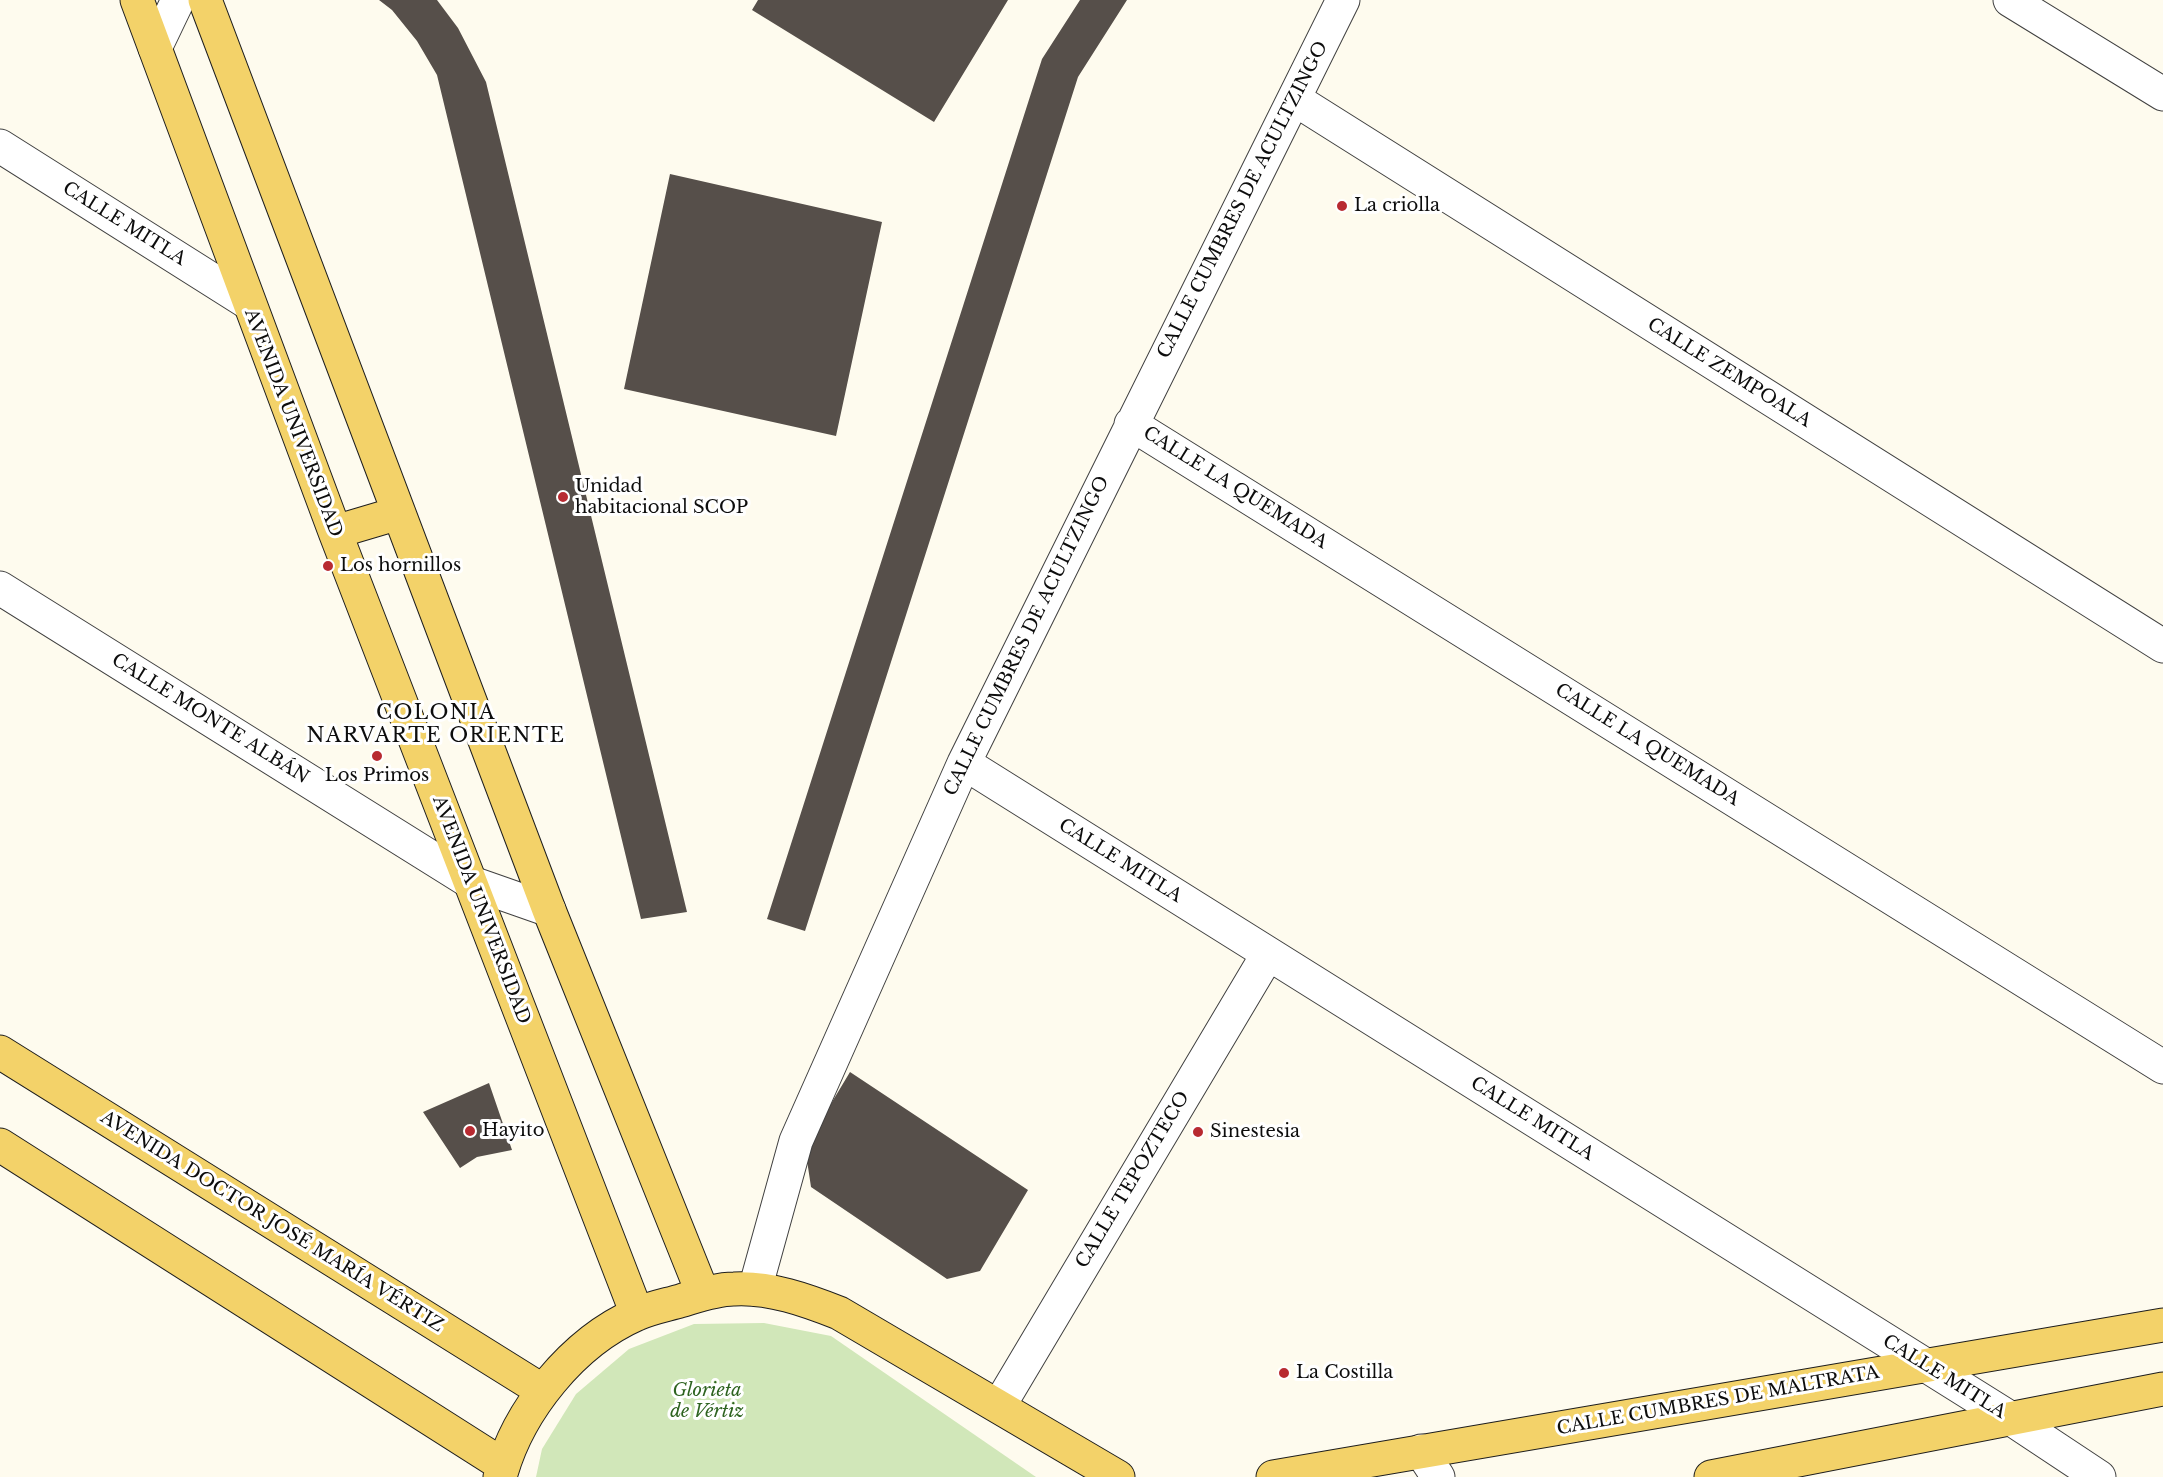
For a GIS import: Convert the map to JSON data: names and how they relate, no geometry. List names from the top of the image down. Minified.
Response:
{"streets":{"main road":["AVENIDA UNIVERSIDAD","AVENIDA DOCTOR JOSÉ MARÍA VÉRTIZ","CALLE CUMBRES DE MALTRATA"],"street":["CALLE CUMBRES DE ACULTZINGO","CALLE MITLA","CALLE ZEMPOALA","CALLE LA QUEMADA","CALLE MONTE ALBÁN","CALLE TEPOZTECO"]},"crossings":[["CALLE CUMBRES DE ACULTZINGO","CALLE MITLA"],["CALLE CUMBRES DE ACULTZINGO","CALLE ZEMPOALA"],["CALLE CUMBRES DE ACULTZINGO","CALLE LA QUEMADA"],["CALLE MITLA","AVENIDA UNIVERSIDAD"],["CALLE MITLA","CALLE TEPOZTECO"],["CALLE MITLA","CALLE CUMBRES DE MALTRATA"],["AVENIDA UNIVERSIDAD","CALLE MONTE ALBÁN"]],"districts":["COLONIA NARVARTE ORIENTE"],"parks":["Glorieta de Vértiz"],"places":["La criolla","Unidad habitacional SCOP","Los hornillos","Los Primos","Hayito","Sinestesia","La Costilla"]}
